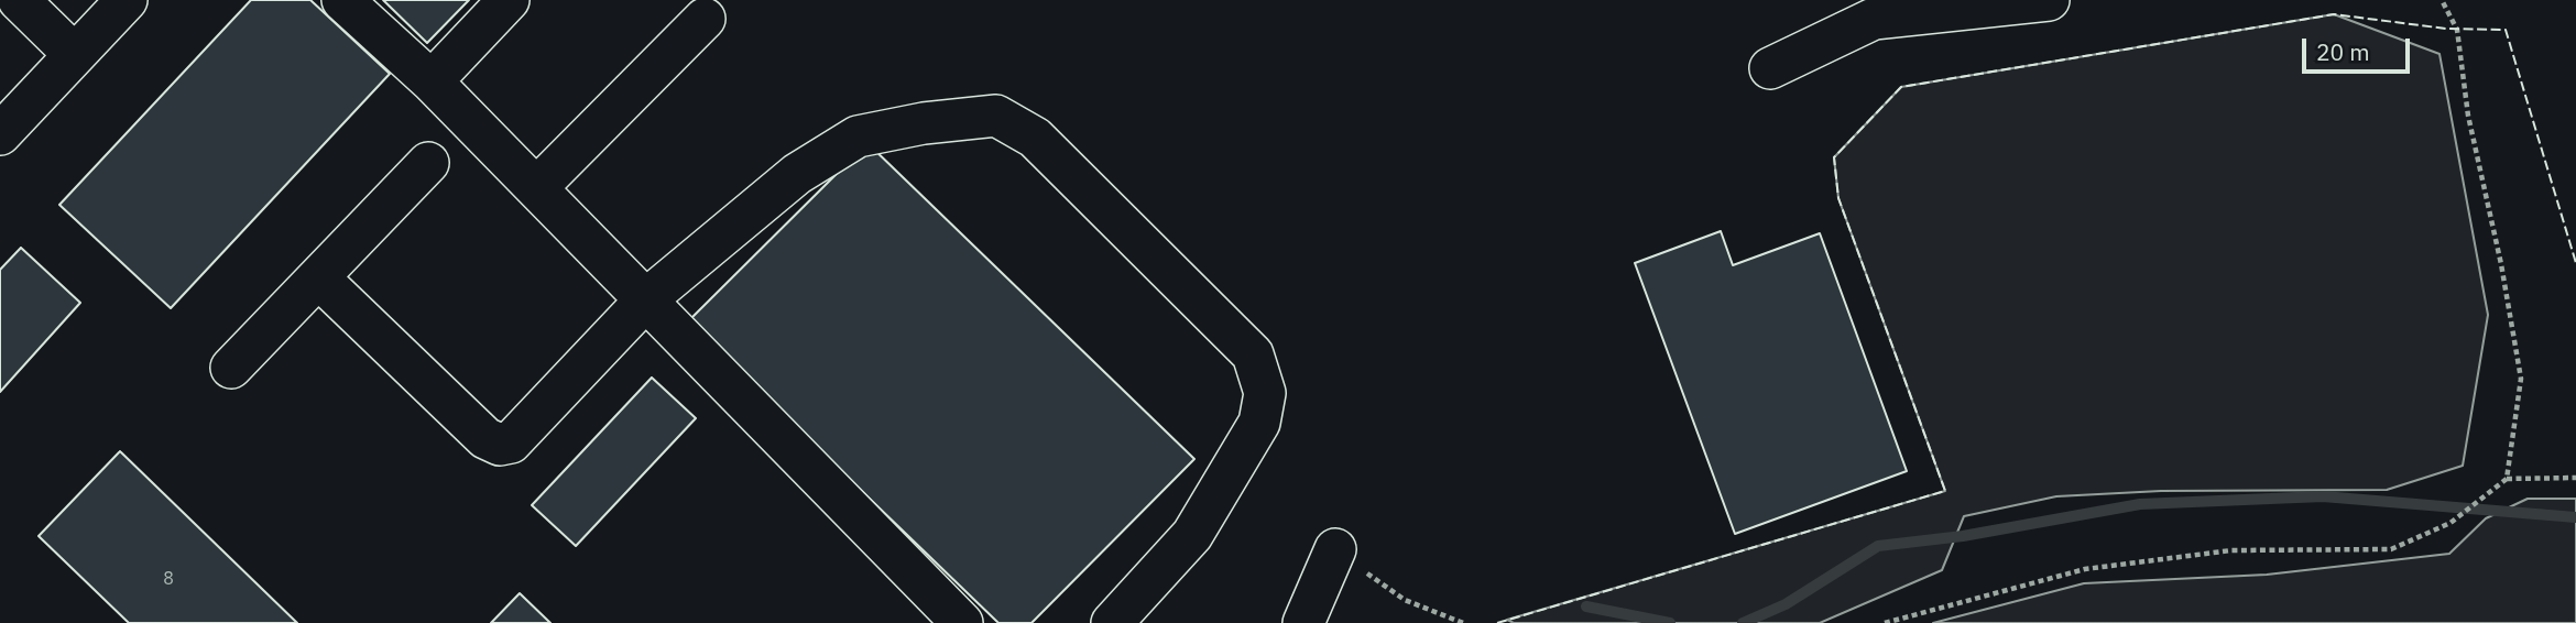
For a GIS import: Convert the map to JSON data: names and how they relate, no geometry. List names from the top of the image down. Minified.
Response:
{"house_numbers":["8"],"scale_bar":"20 m"}
